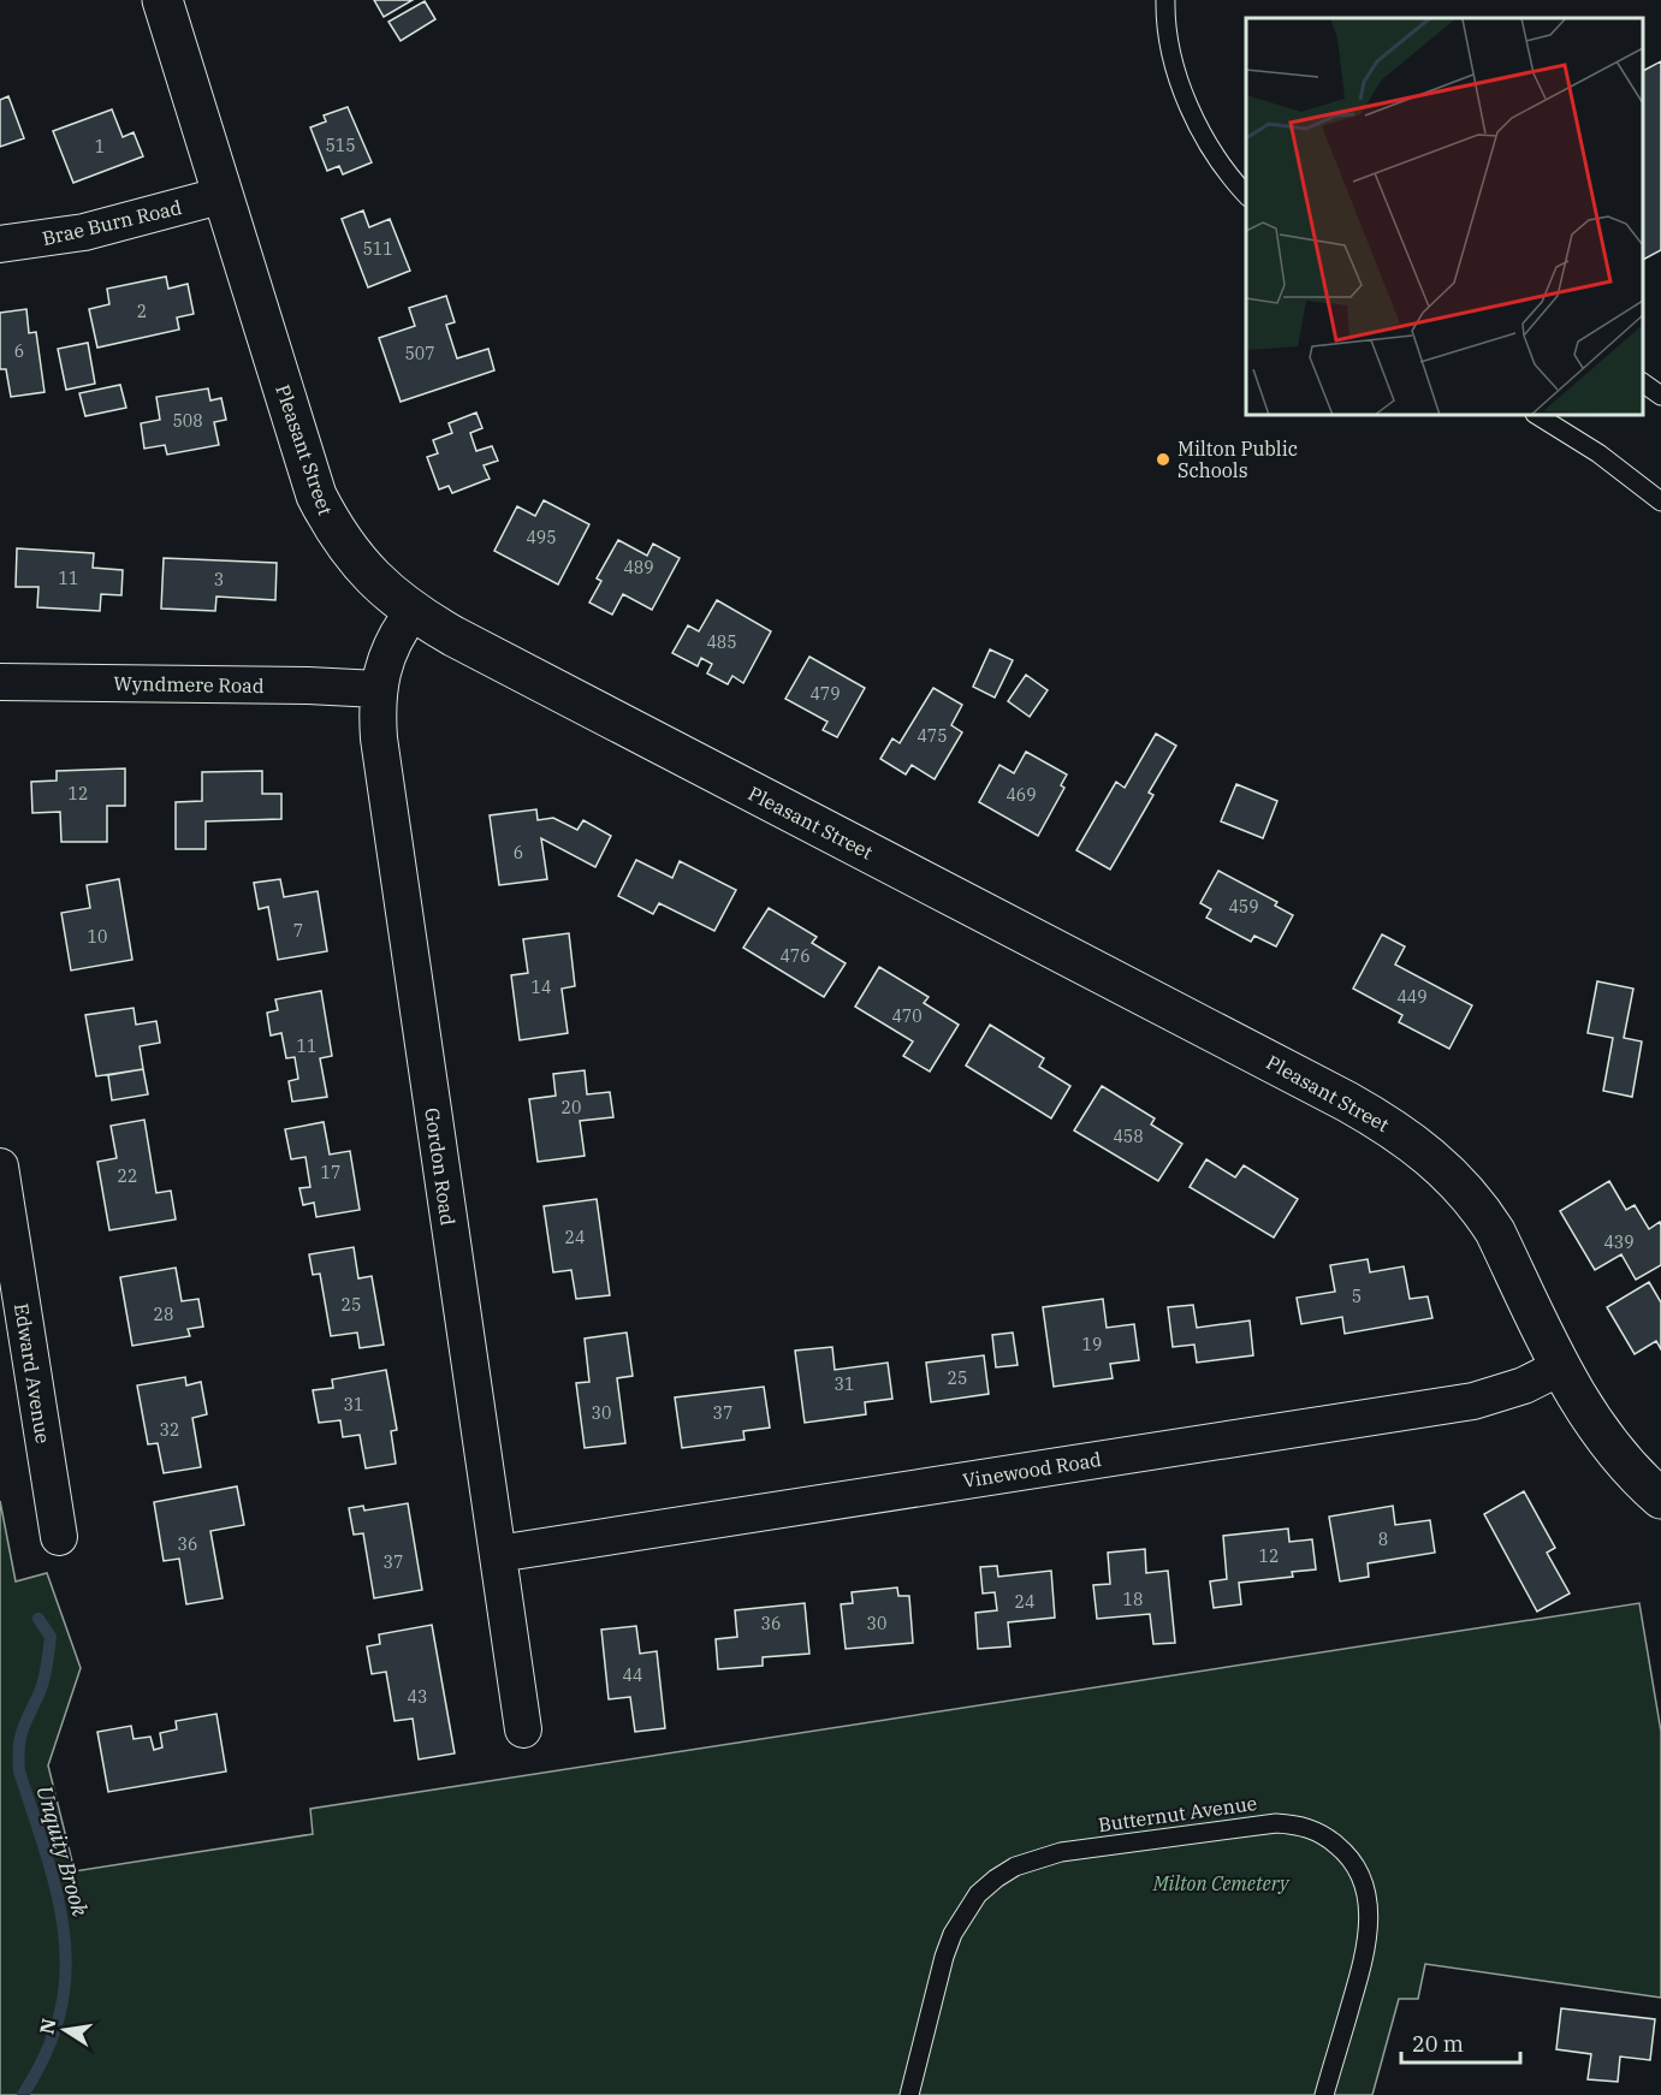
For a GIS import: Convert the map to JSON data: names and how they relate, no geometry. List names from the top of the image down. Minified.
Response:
{"streets":{"street":["Brae Burn Road","Pleasant Street","Wyndmere Road","Gordon Road","Edward Avenue","Vinewood Road"],"lane":["Butternut Avenue"]},"crossings":[["Brae Burn Road","Pleasant Street"],["Pleasant Street","Gordon Road"],["Pleasant Street","Vinewood Road"],["Wyndmere Road","Gordon Road"],["Gordon Road","Vinewood Road"]],"water":["Unquity Brook"],"parks":["Milton Cemetery"],"places":["Milton Public Schools"],"house_numbers":["515","1","511","2","6","507","508","495","489","11","3","485","479","475","12","469","6","459","7","10","476","14","449","470","11","20","458","17","22","24","439","5","25","28","19","25","31","31","30","37","32","8","36","12","37","18","24","36","30","44","43"],"scale_bar":"20 m","north":"left"}
